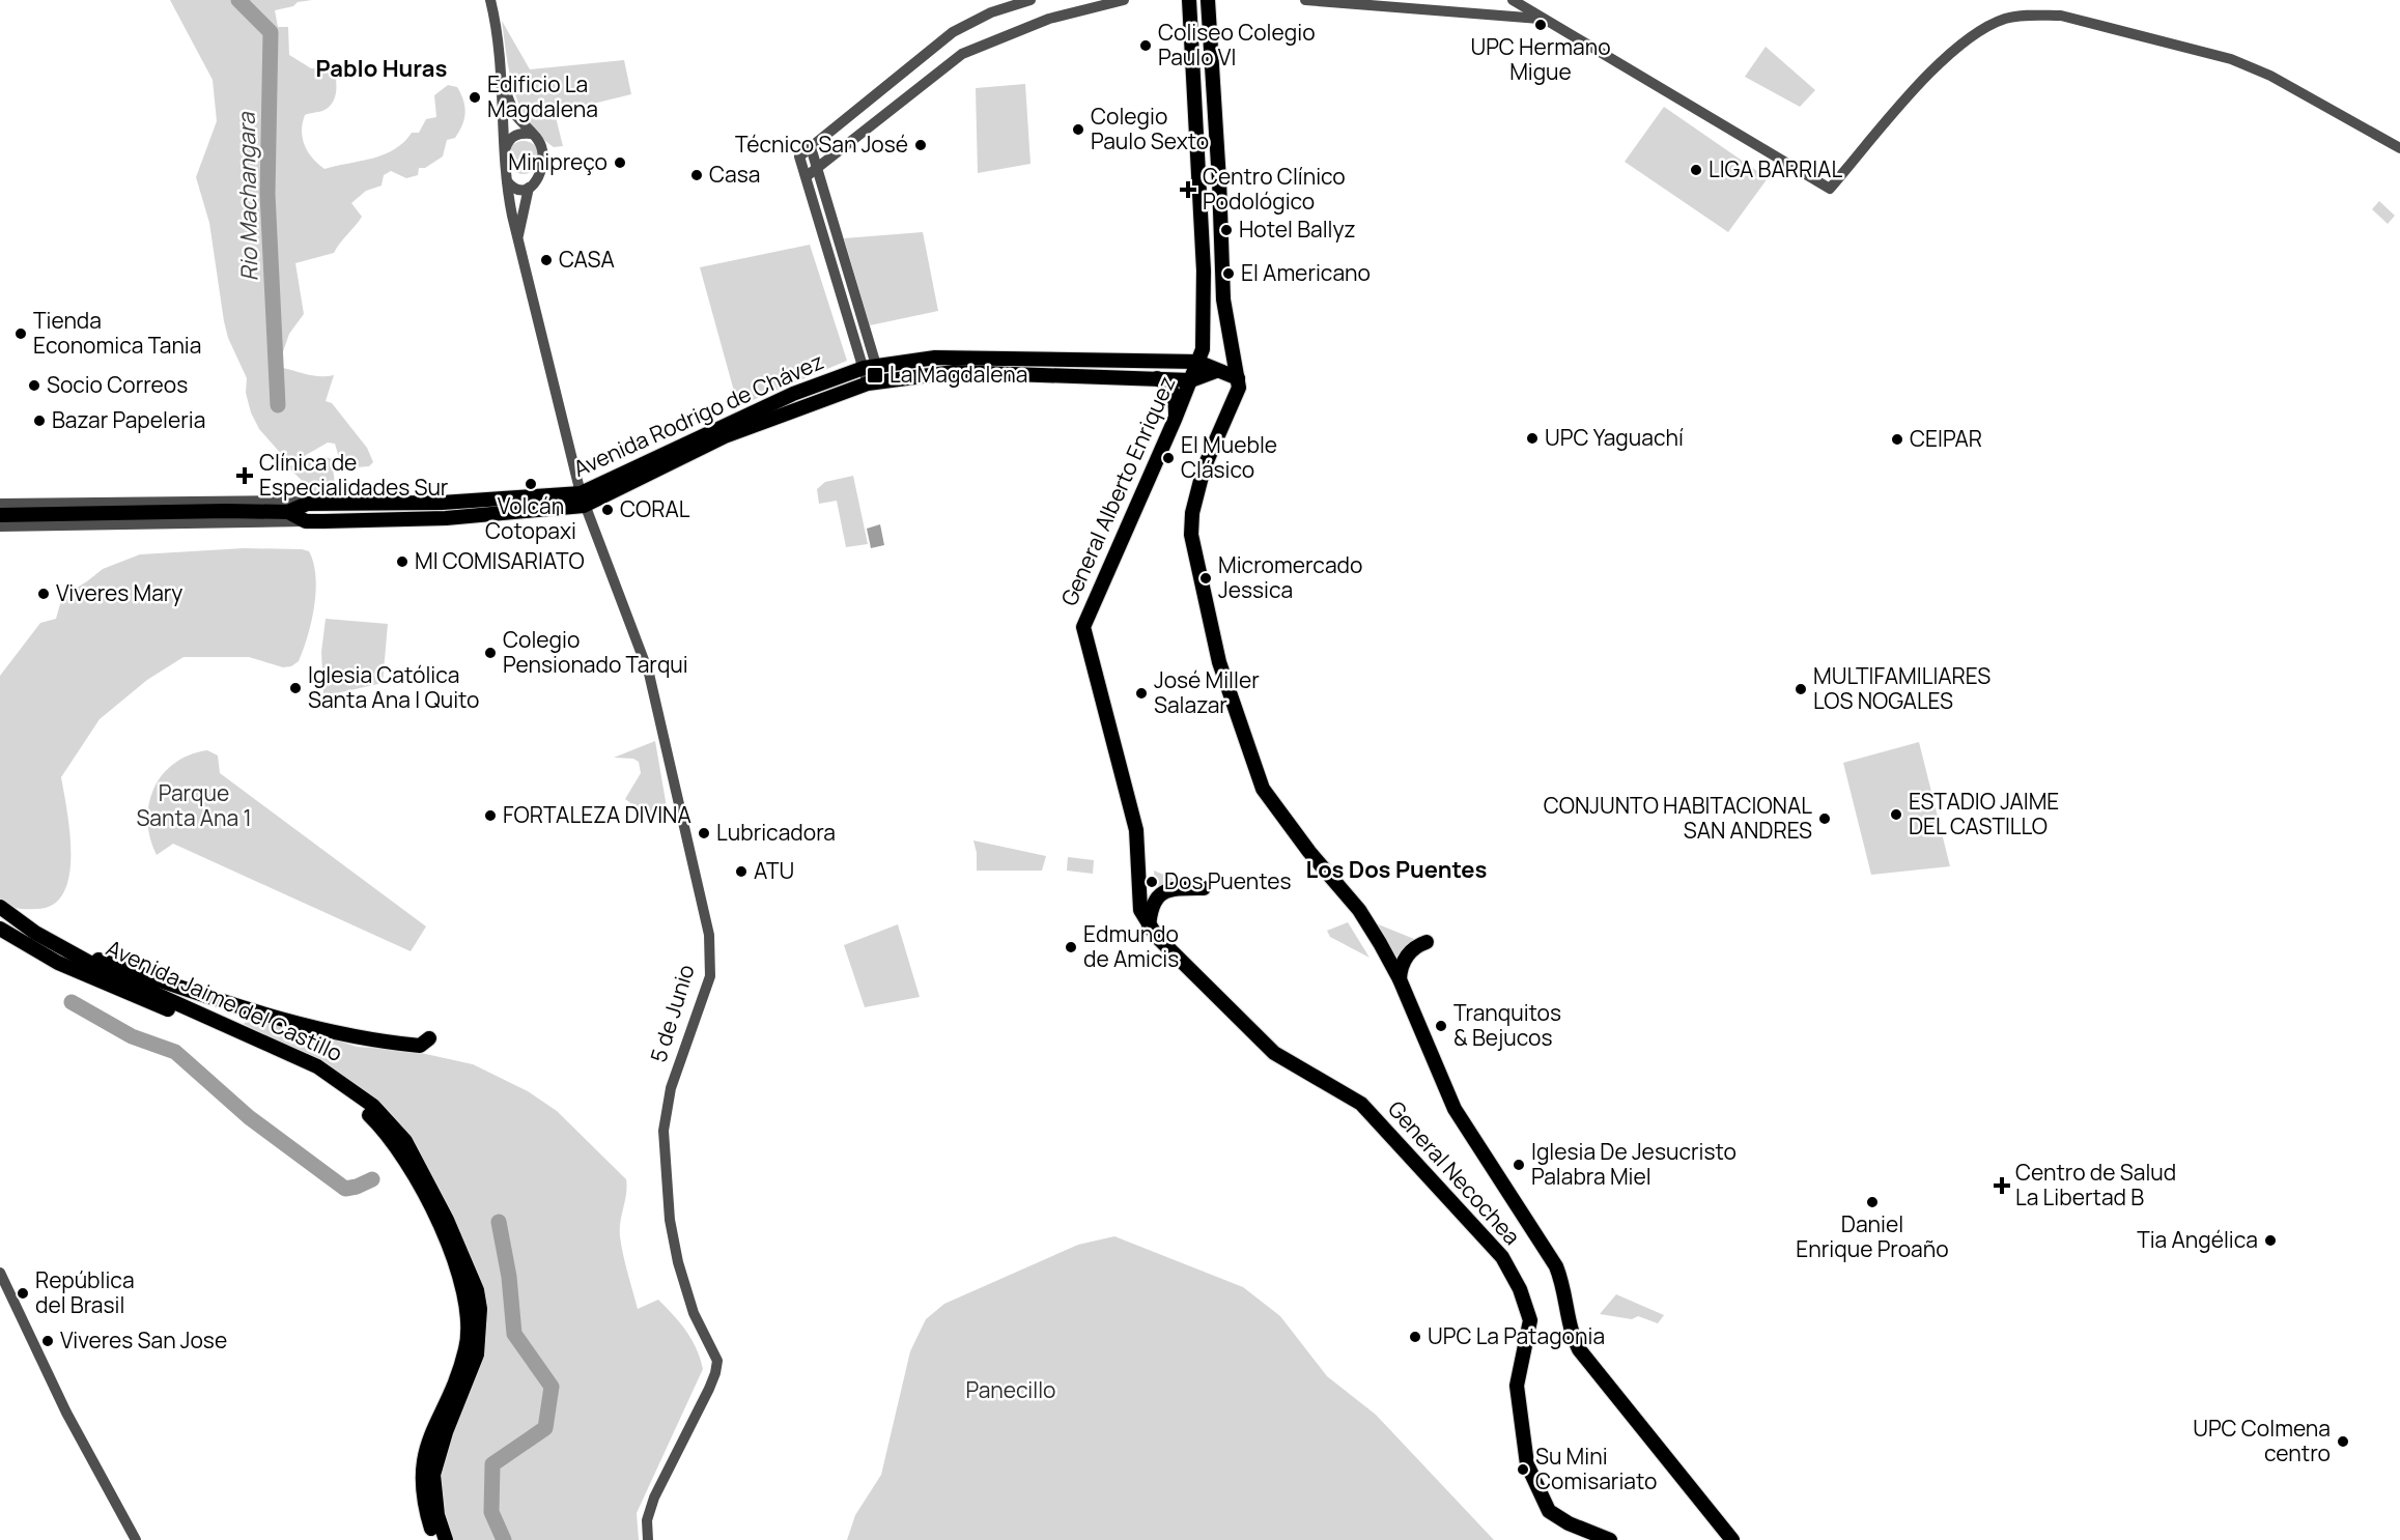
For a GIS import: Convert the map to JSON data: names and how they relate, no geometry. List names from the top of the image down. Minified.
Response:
{"streets":{"main road":["Avenida Rodrigo de Chávez","General Alberto Enriquez","Avenida Jaime del Castillo","General Necochea"],"street":["5 de Junio"]},"crossings":[["Avenida Rodrigo de Chávez","General Alberto Enriquez"],["Avenida Rodrigo de Chávez","5 de Junio"],["General Alberto Enriquez","General Necochea"]],"districts":["Pablo Huras","Los Dos Puentes"],"water":["Rio Machangara"],"parks":["Parque Santa Ana 1","Panecillo"],"places":{"other":["UPC Hermano Migue","Coliseo Colegio Paulo VI","Edificio La Magdalena","Colegio Paulo Sexto","Técnico San José","Minipreço","LIGA BARRIAL","Casa","Hotel Ballyz","CASA","El Americano","Tienda Economica Tania","Socio Correos","Bazar Papeleria","UPC Yaguachí","CEIPAR","El Mueble Clásico","Volcán Cotopaxi","CORAL","MI COMISARIATO","Micromercado Jessica","Viveres Mary","Colegio Pensionado Tarqui","Iglesia Católica Santa Ana | Quito","MULTIFAMILIARES LOS NOGALES","José Miller Salazar","ESTADIO JAIME DEL CASTILLO","FORTALEZA DIVINA","CONJUNTO HABITACIONAL SAN ANDRES","Lubricadora","ATU","Dos Puentes","Edmundo de Amicis","Tranquitos & Bejucos","Iglesia De Jesucristo Palabra Miel","Daniel Enrique Proaño","Tia Angélica","República del Brasil","UPC La Patagonia","Viveres San Jose","UPC Colmena centro","Su Mini Comisariato"],"health":["Centro Clínico Podológico","Clínica de Especialidades Sur","Centro de Salud La Libertad B"],"transit":["La Magdalena"]}}
